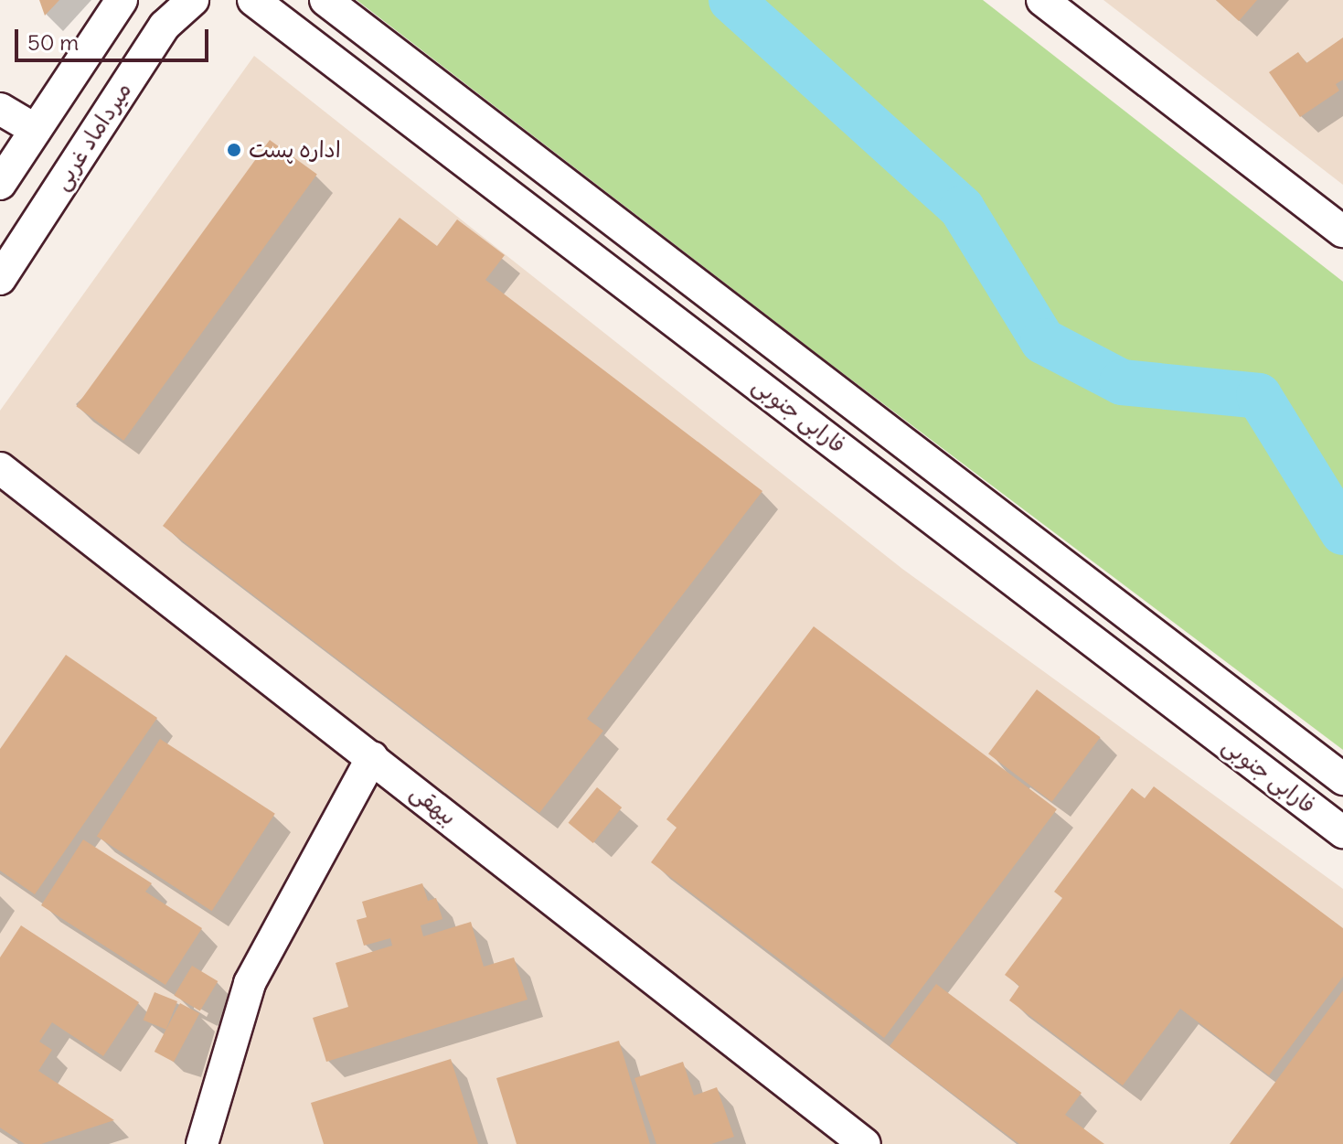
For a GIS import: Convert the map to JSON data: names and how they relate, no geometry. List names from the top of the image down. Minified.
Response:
{"streets":{"street":["میرداماد غربی","فارابی جنوبی","بیهقی"]},"places":["اداره پست"],"scale_bar":"50 m"}
